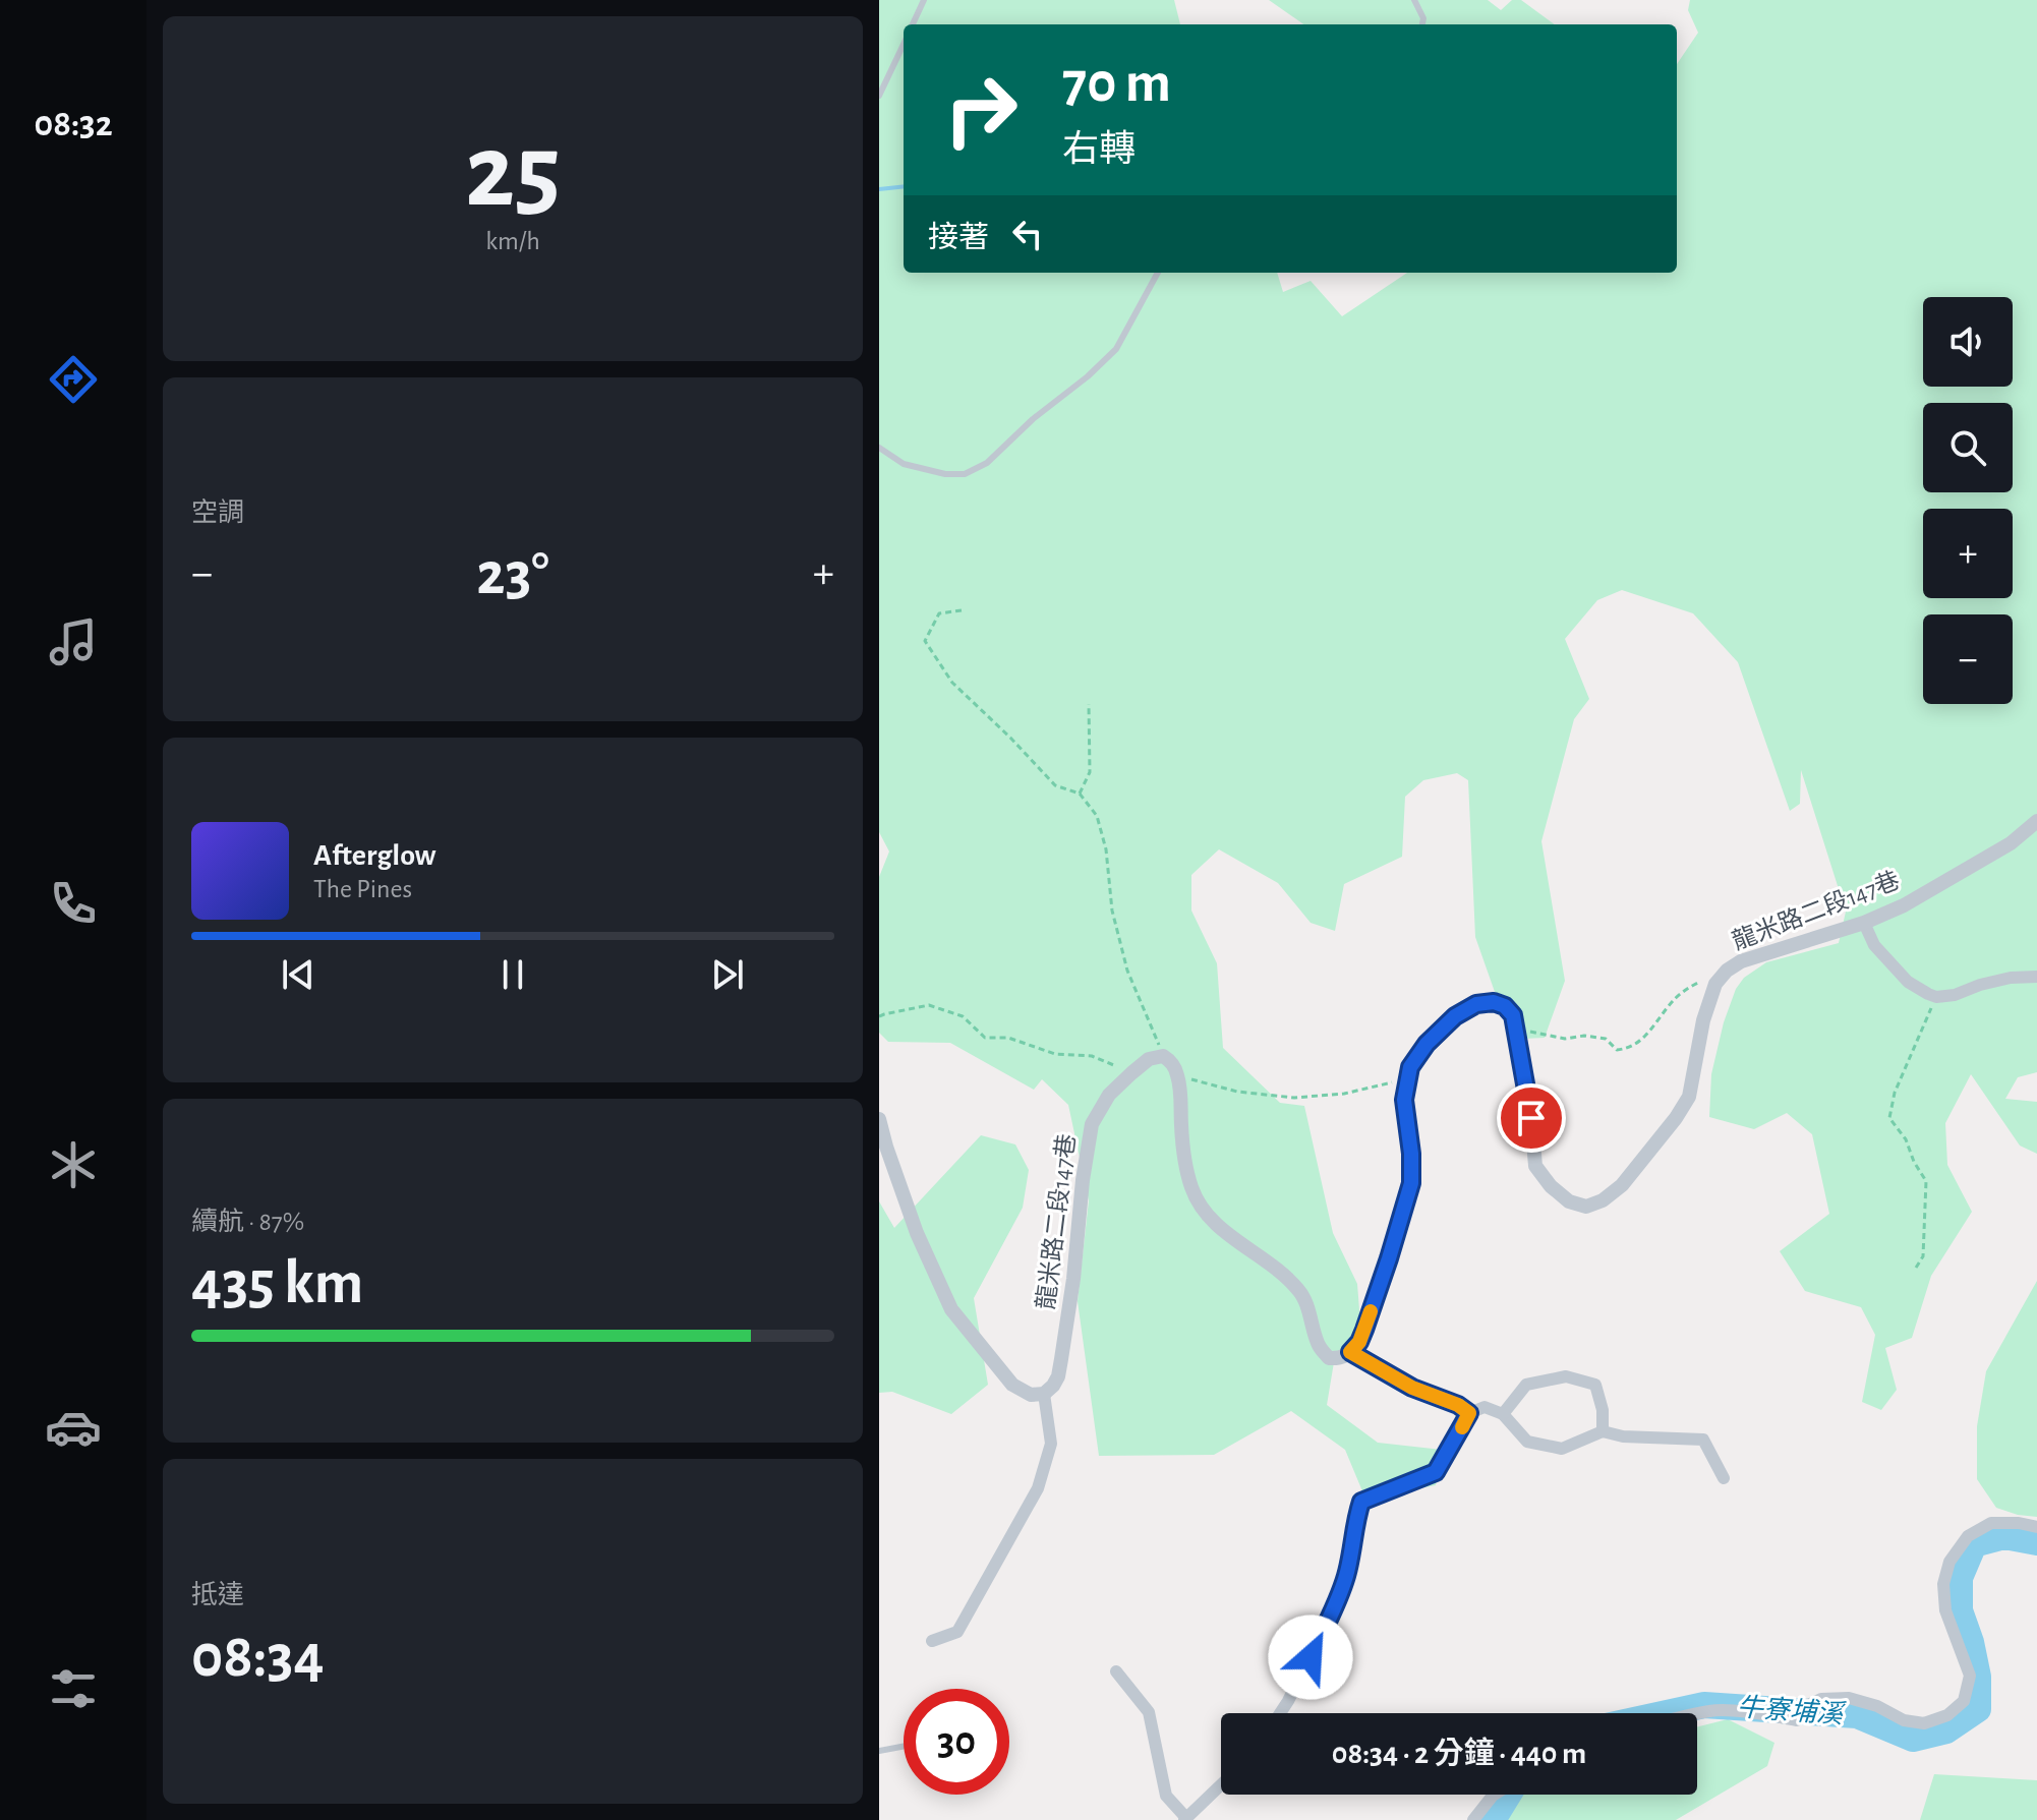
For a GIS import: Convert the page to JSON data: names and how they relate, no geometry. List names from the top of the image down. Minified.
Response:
{"streets":{"street":["龍米路二段147巷"]},"water":["牛寮埔溪"],"page":{"tabs":"08:32","tile":[["25","km/h"],"空調",["續航 · 87%","435 km"],["抵達","08:34"]],"turn":["70 m","右轉"],"then":"接著","map_buttons":["+","−"],"heat":["−","23°","+"],"song":["Afterglow","The Pines"],"limit":"30","trip":"08:34 · 2 分鐘 · 440 m"}}
